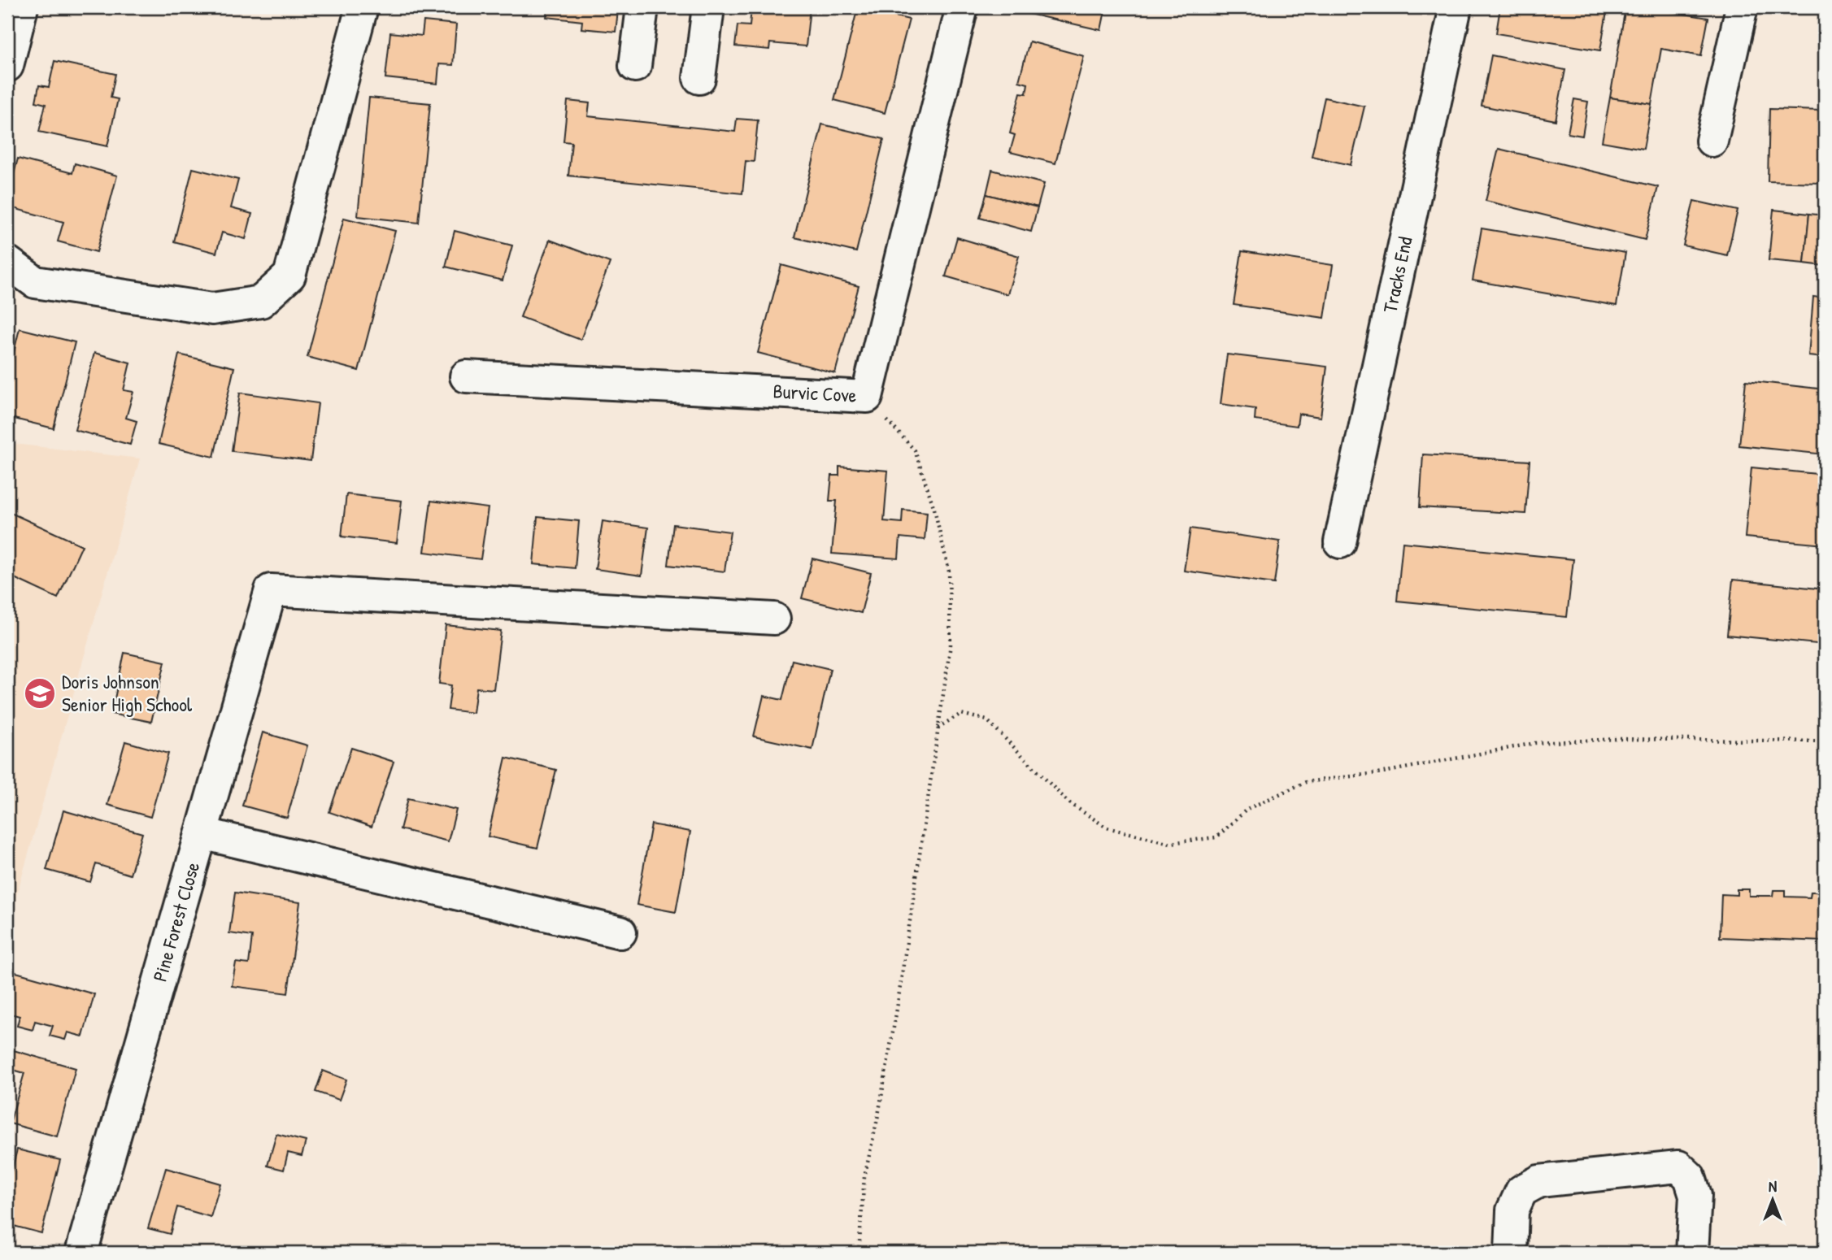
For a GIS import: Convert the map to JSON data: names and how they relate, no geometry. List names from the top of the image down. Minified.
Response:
{"streets":{"street":["Tracks End","Burvic Cove","Pine Forest Close"]},"places":{"school or university":["Doris Johnson Senior High School"]},"north":"top"}
